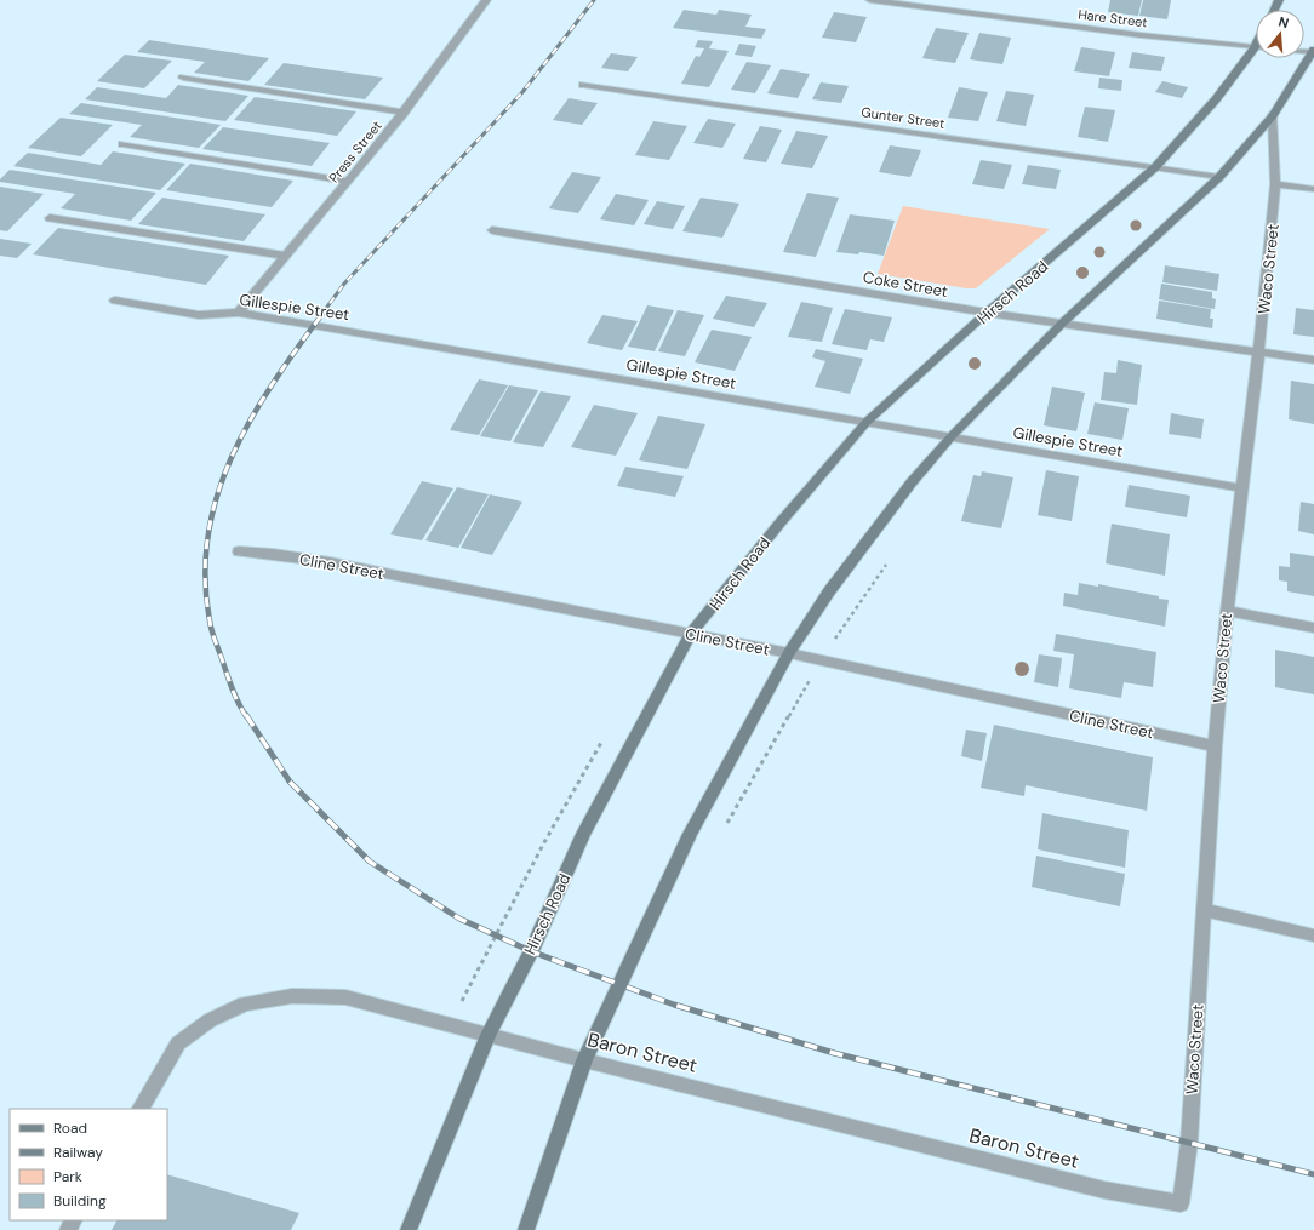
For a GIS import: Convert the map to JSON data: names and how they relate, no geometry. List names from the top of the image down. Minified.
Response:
{"streets":{"main road":["Hirsch Road"],"street":["Hare Street","Gunter Street","Press Street","Waco Street","Coke Street","Gillespie Street","Cline Street","Baron Street"]},"crossings":[["Gunter Street","Hirsch Road"],["Press Street","Gillespie Street"],["Waco Street","Coke Street"],["Waco Street","Gillespie Street"],["Waco Street","Cline Street"],["Waco Street","Baron Street"],["Coke Street","Hirsch Road"],["Hirsch Road","Gillespie Street"],["Hirsch Road","Cline Street"],["Hirsch Road","Baron Street"]],"legend":["Road","Railway","Park","Building"],"north":"top"}
